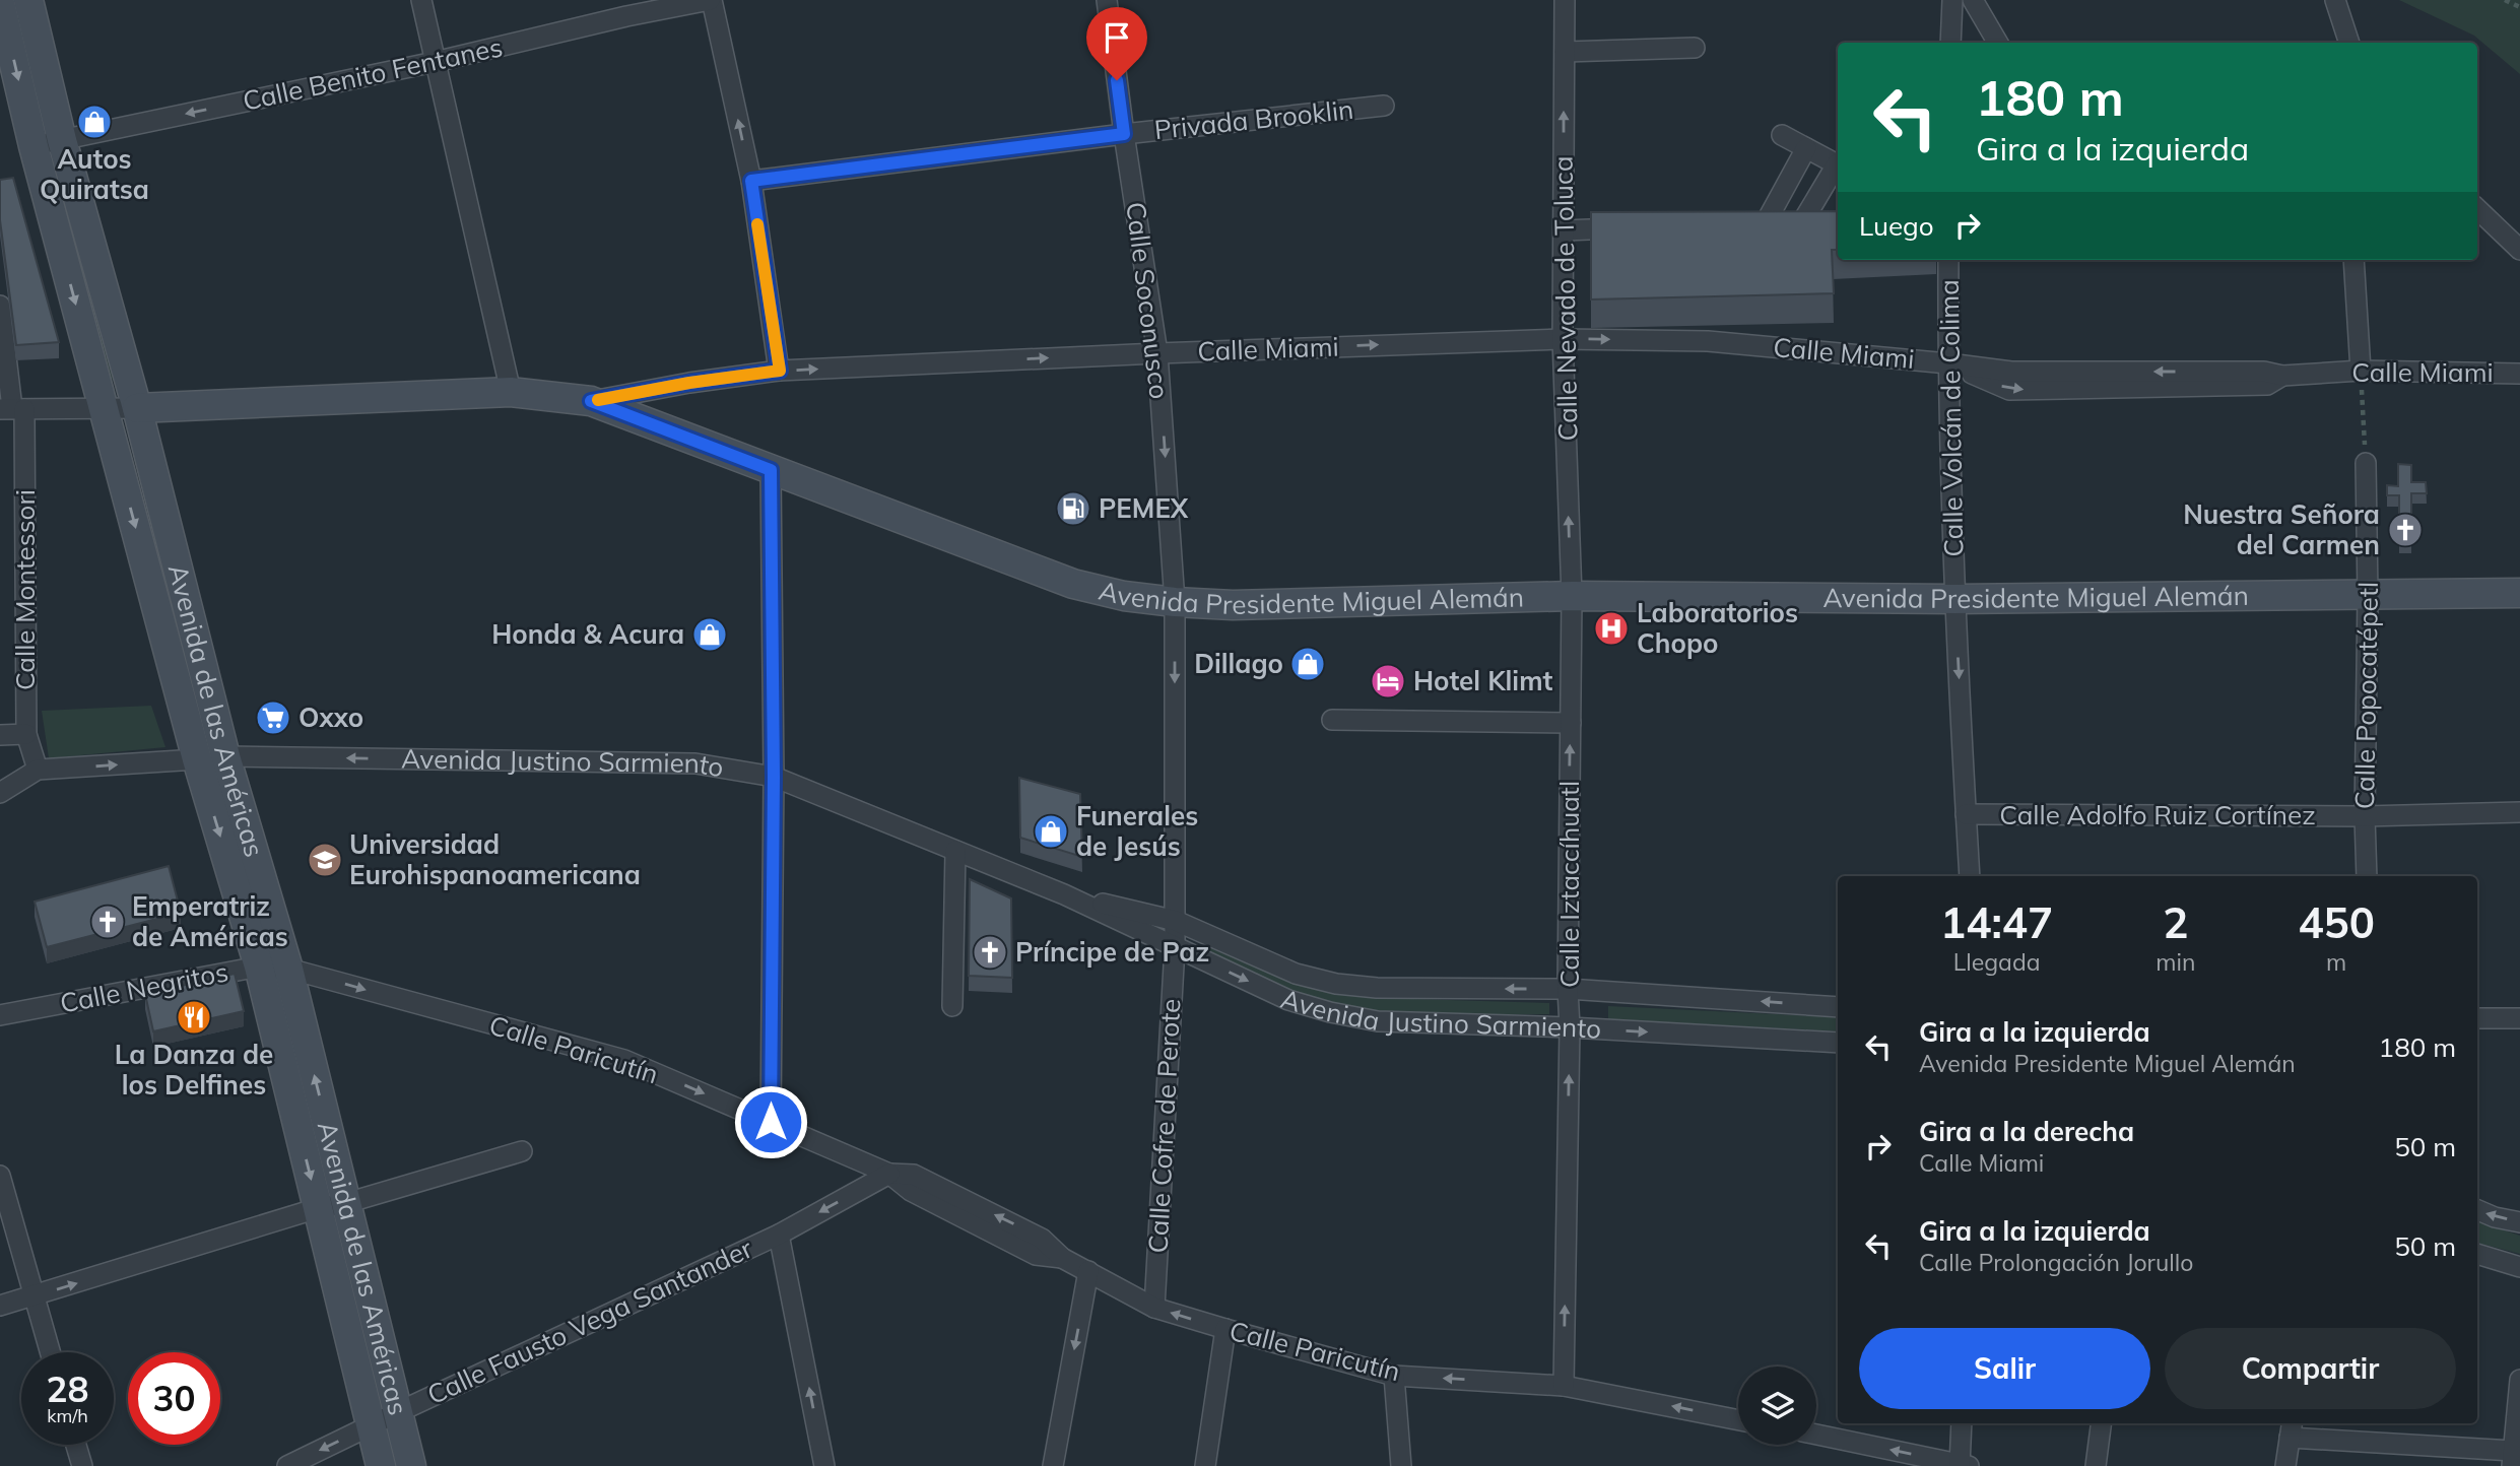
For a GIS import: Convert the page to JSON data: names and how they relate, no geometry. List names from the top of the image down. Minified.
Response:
{"streets":{"main road":["Avenida Presidente Miguel Alemán","Avenida de las Américas","Avenida Justino Sarmiento"],"street":["Calle Benito Fentanes","Privada Brooklin","Calle Nevado de Toluca","Calle Soconusco","Calle Miami","Calle Volcán de Colima","Calle Montessori","Calle Popocatépetl","Calle Adolfo Ruiz Cortínez","Calle Iztaccíhuatl","Calle Negritos","Calle Paricutín","Calle Cofre de Perote","Calle Fausto Vega Santander"]},"crossings":[["Calle Benito Fentanes","Avenida de las Américas"],["Privada Brooklin","Calle Soconusco"],["Calle Nevado de Toluca","Calle Miami"],["Calle Nevado de Toluca","Avenida Presidente Miguel Alemán"],["Calle Nevado de Toluca","Calle Iztaccíhuatl"],["Calle Soconusco","Calle Miami"],["Calle Soconusco","Avenida Presidente Miguel Alemán"],["Calle Soconusco","Calle Cofre de Perote"],["Calle Miami","Calle Volcán de Colima"],["Calle Miami","Avenida Presidente Miguel Alemán"],["Calle Volcán de Colima","Avenida Presidente Miguel Alemán"],["Calle Volcán de Colima","Calle Adolfo Ruiz Cortínez"],["Calle Montessori","Avenida Justino Sarmiento"],["Avenida Presidente Miguel Alemán","Calle Popocatépetl"],["Avenida Presidente Miguel Alemán","Avenida de las Américas"],["Avenida Presidente Miguel Alemán","Calle Iztaccíhuatl"],["Avenida Presidente Miguel Alemán","Calle Cofre de Perote"],["Calle Popocatépetl","Calle Adolfo Ruiz Cortínez"],["Avenida de las Américas","Avenida Justino Sarmiento"],["Avenida de las Américas","Calle Negritos"],["Avenida de las Américas","Calle Paricutín"],["Avenida de las Américas","Calle Fausto Vega Santander"],["Avenida Justino Sarmiento","Calle Iztaccíhuatl"],["Avenida Justino Sarmiento","Calle Cofre de Perote"],["Calle Iztaccíhuatl","Calle Paricutín"],["Calle Negritos","Calle Paricutín"],["Calle Paricutín","Calle Cofre de Perote"],["Calle Paricutín","Calle Fausto Vega Santander"]],"one_way":["Calle Benito Fentanes","Calle Nevado de Toluca","Calle Soconusco","Calle Miami","Calle Iztaccíhuatl","Calle Cofre de Perote"],"places":{"shop":["Autos Quiratsa","Honda & Acura","Dillago","Funerales de Jesús"],"fuel station":["PEMEX"],"church":["Nuestra Señora del Carmen","Emperatriz de Américas","Príncipe de Paz"],"hospital":["Laboratorios Chopo"],"hotel":["Hotel Klimt"],"supermarket":["Oxxo"],"school or university":["Universidad Eurohispanoamericana"],"restaurant":["La Danza de los Delfines"]},"page":{"turn":["180 m","Gira a la izquierda"],"then":"Luego","eta":["14:47","Llegada","2","min","450","m"],"list":[{"name":"Gira a la izquierda","note":"Avenida Presidente Miguel Alemán","value":"180 m"},{"name":"Gira a la derecha","note":"Calle Miami","value":"50 m"},{"name":"Gira a la izquierda","note":"Calle Prolongación Jorullo","value":"50 m"}],"buttons":["Salir","Compartir"],"speed":"28 km/h","limit":"30"}}
